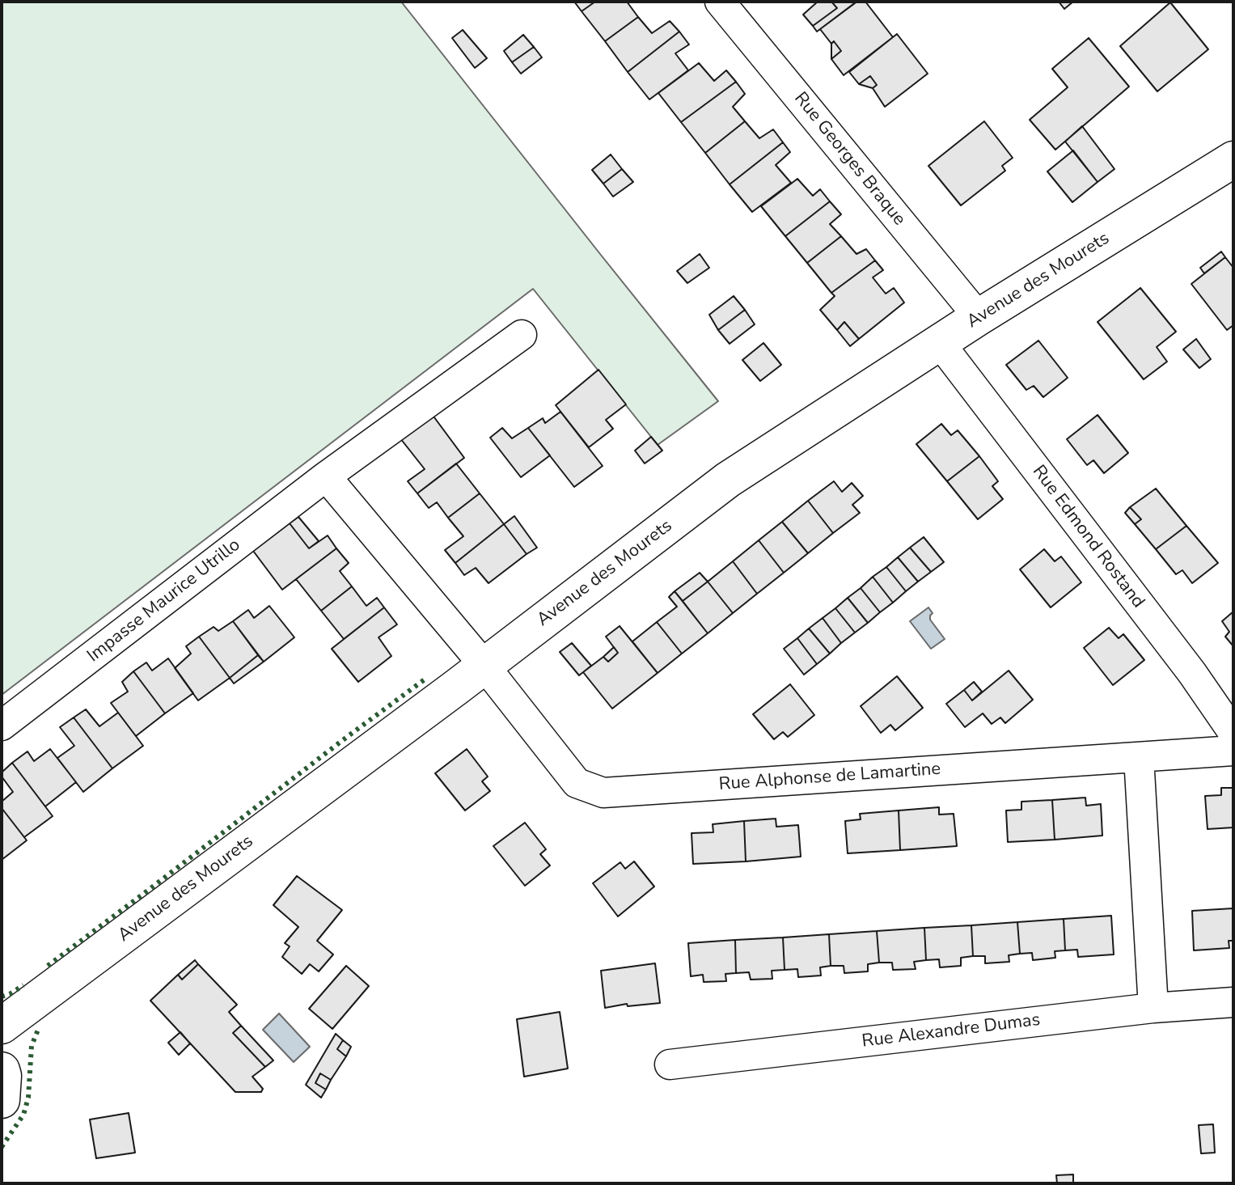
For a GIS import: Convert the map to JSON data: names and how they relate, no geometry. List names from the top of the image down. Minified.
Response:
{"streets":{"main road":["Avenue des Mourets"],"street":["Rue Georges Braque","Rue Edmond Rostand","Impasse Maurice Utrillo","Rue Alphonse de Lamartine","Rue Alexandre Dumas"]},"crossings":[["Rue Georges Braque","Avenue des Mourets"],["Avenue des Mourets","Rue Edmond Rostand"],["Avenue des Mourets","Rue Alphonse de Lamartine"]]}
